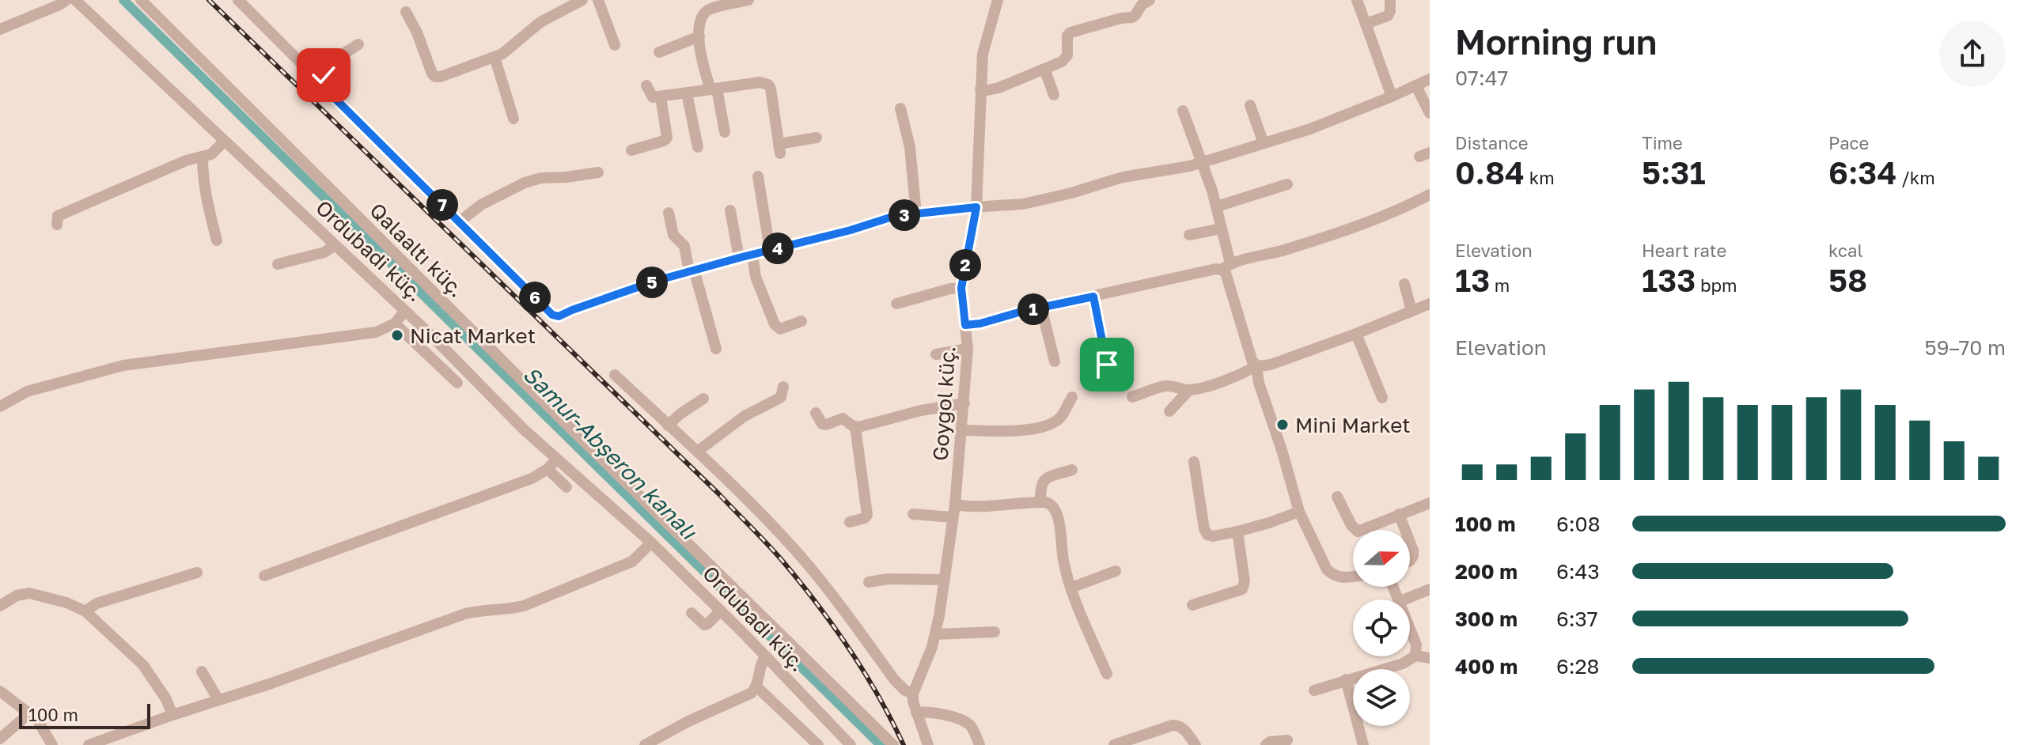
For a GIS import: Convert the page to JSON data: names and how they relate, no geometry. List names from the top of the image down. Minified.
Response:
{"streets":{"street":["Qalaaltı küç.","Ordubadi küç.","Goygol küç."]},"water":["Samur-Abşeron kanalı"],"places":["Nicat Market","Mini Market"],"scale_bar":"100 m","north":"right","page":{"heading":["Morning run","07:47"],"stats":[["Distance","0.84 km"],["Time","5:31"],["Pace","6:34 /km"],["Elevation","13 m"],["Heart rate","133 bpm"],["kcal","58"]],"pins":["7","3","4","2","5","6","1"],"chart":["Elevation","59–70 m"],"list":[{"name":"100 m","note":"6:08"},{"name":"200 m","note":"6:43"},{"name":"300 m","note":"6:37"},{"name":"400 m","note":"6:28"}],"scale":"100 m"}}
